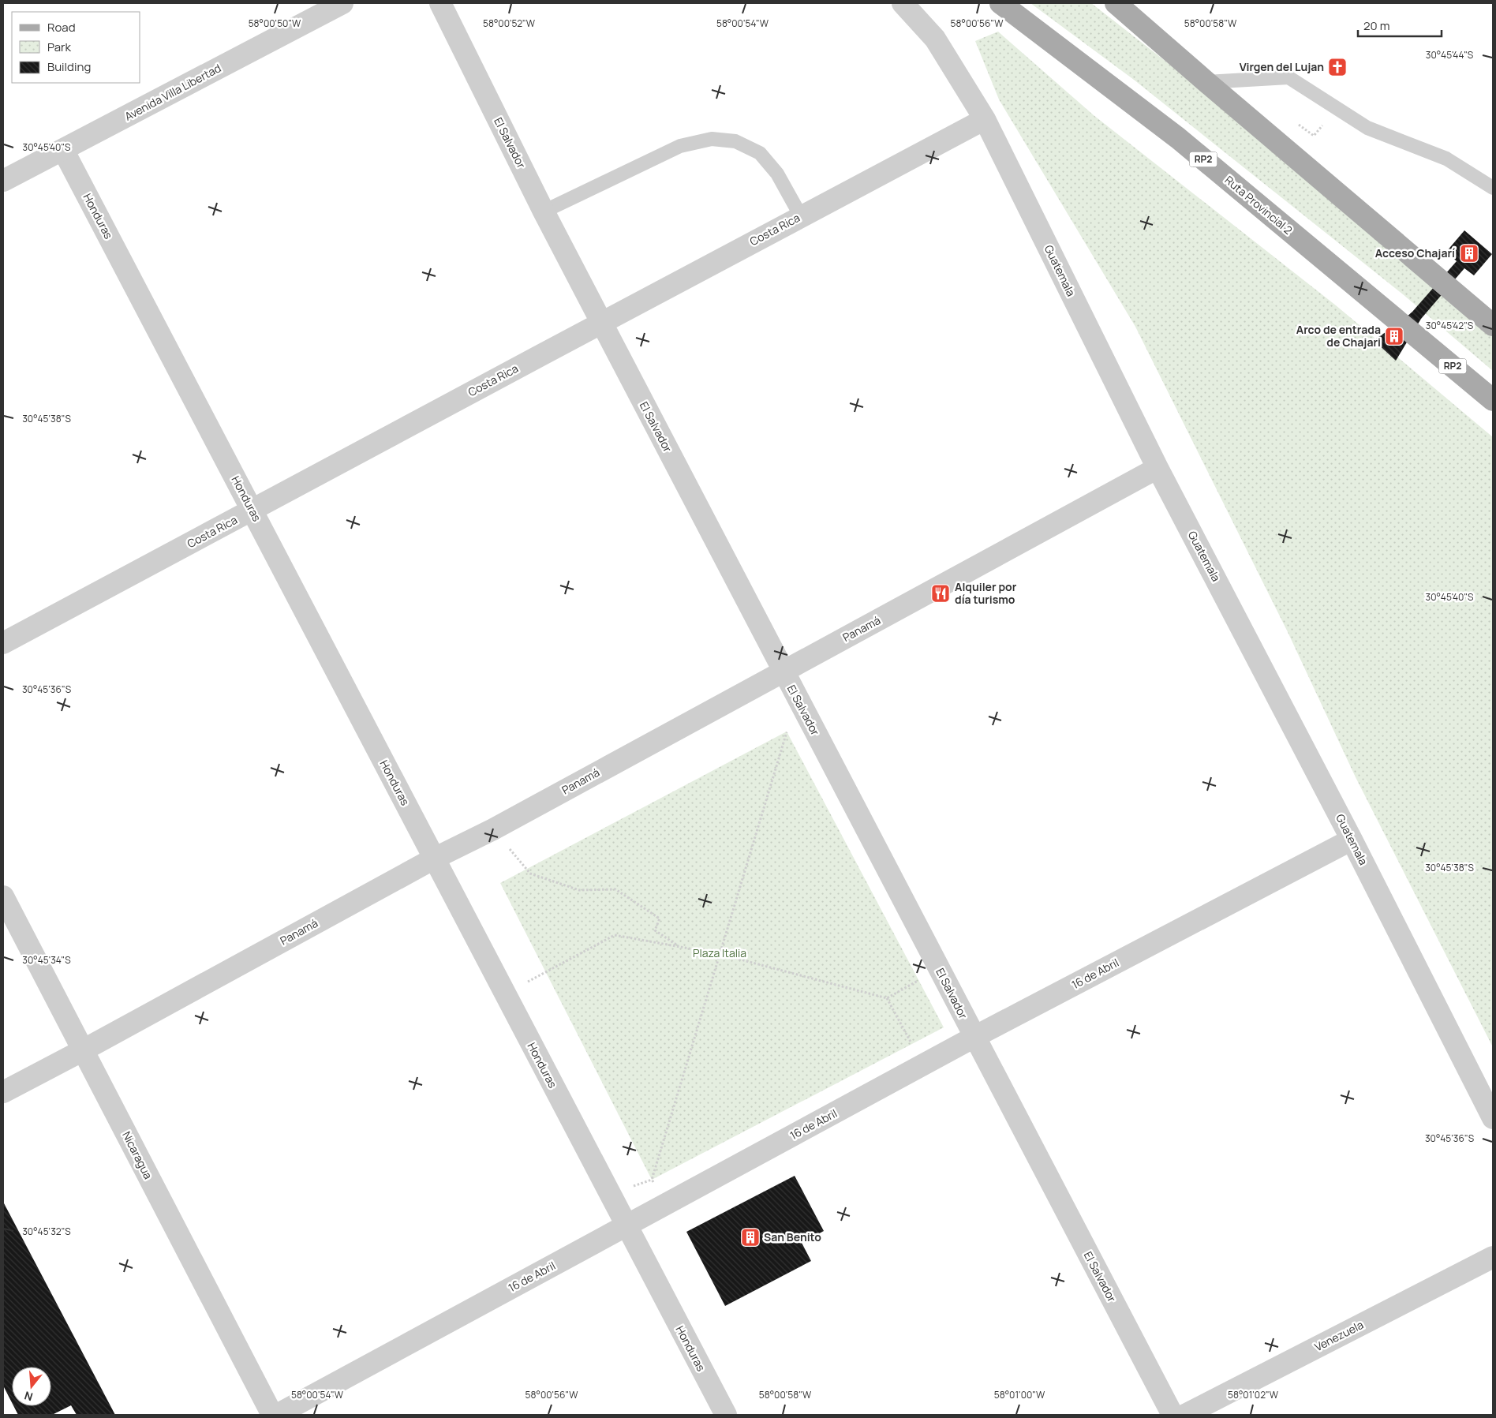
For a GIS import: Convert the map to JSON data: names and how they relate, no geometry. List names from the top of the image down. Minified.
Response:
{"streets":{"main road":["RP2","Ruta Provincial 2"],"street":["Avenida Villa Libertad","El Salvador","Honduras","Costa Rica","Guatemala","Panamá","16 de Abril","Nicaragua","Venezuela"]},"crossings":[["Avenida Villa Libertad","Honduras"],["El Salvador","Costa Rica"],["El Salvador","Panamá"],["El Salvador","16 de Abril"],["Honduras","Costa Rica"],["Honduras","Panamá"],["Honduras","16 de Abril"],["Costa Rica","Guatemala"],["Guatemala","Panamá"],["Guatemala","16 de Abril"],["Panamá","Nicaragua"]],"parks":["Plaza Italia"],"places":{"church":["Virgen del Lujan"],"building":["Acceso Chajarí","Arco de entrada de Chajari","San Benito"],"restaurant":["Alquiler por día turismo"]},"legend":["Road","Park","Building"],"scale_bar":"20 m","north":"bottom","coordinates":["58°00'50\"W","58°00'52\"W","58°00'54\"W","58°00'56\"W","58°00'58\"W","30°45'44\"S","30°45'40\"S","30°45'42\"S","30°45'38\"S","30°45'36\"S","30°45'34\"S","30°45'32\"S","58°01'00\"W","58°01'02\"W"]}
